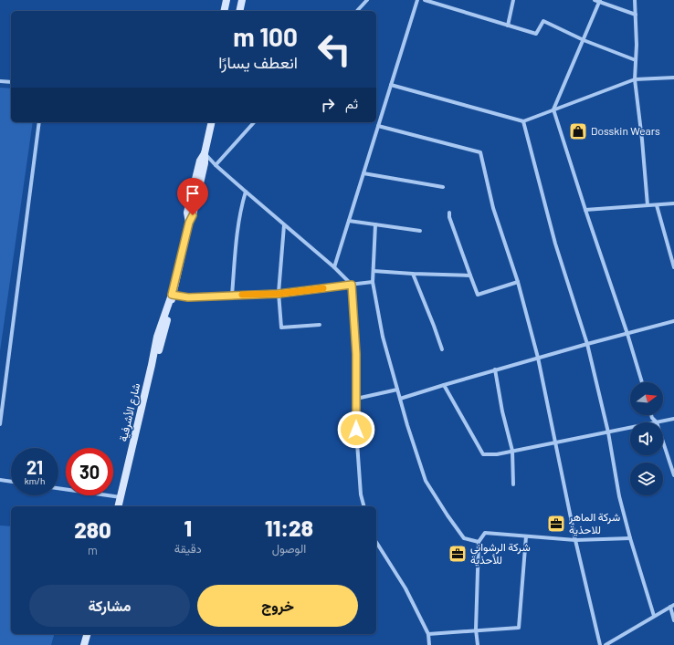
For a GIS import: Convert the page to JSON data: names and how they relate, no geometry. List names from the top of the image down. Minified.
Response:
{"streets":{"street":["شارع الأشرفية"]},"places":{"shop":["Dosskin Wears"],"office":["شركة الماهر للاحذية","شركة الرشواني للأحذية"]},"north":"right","page":{"turn":["100 m","انعطف يسارًا"],"then":"ثم","speed":"21 km/h","limit":"30","eta":["11:28","الوصول","1","دقيقة","280","m"],"buttons":["خروج","مشاركة"]}}
